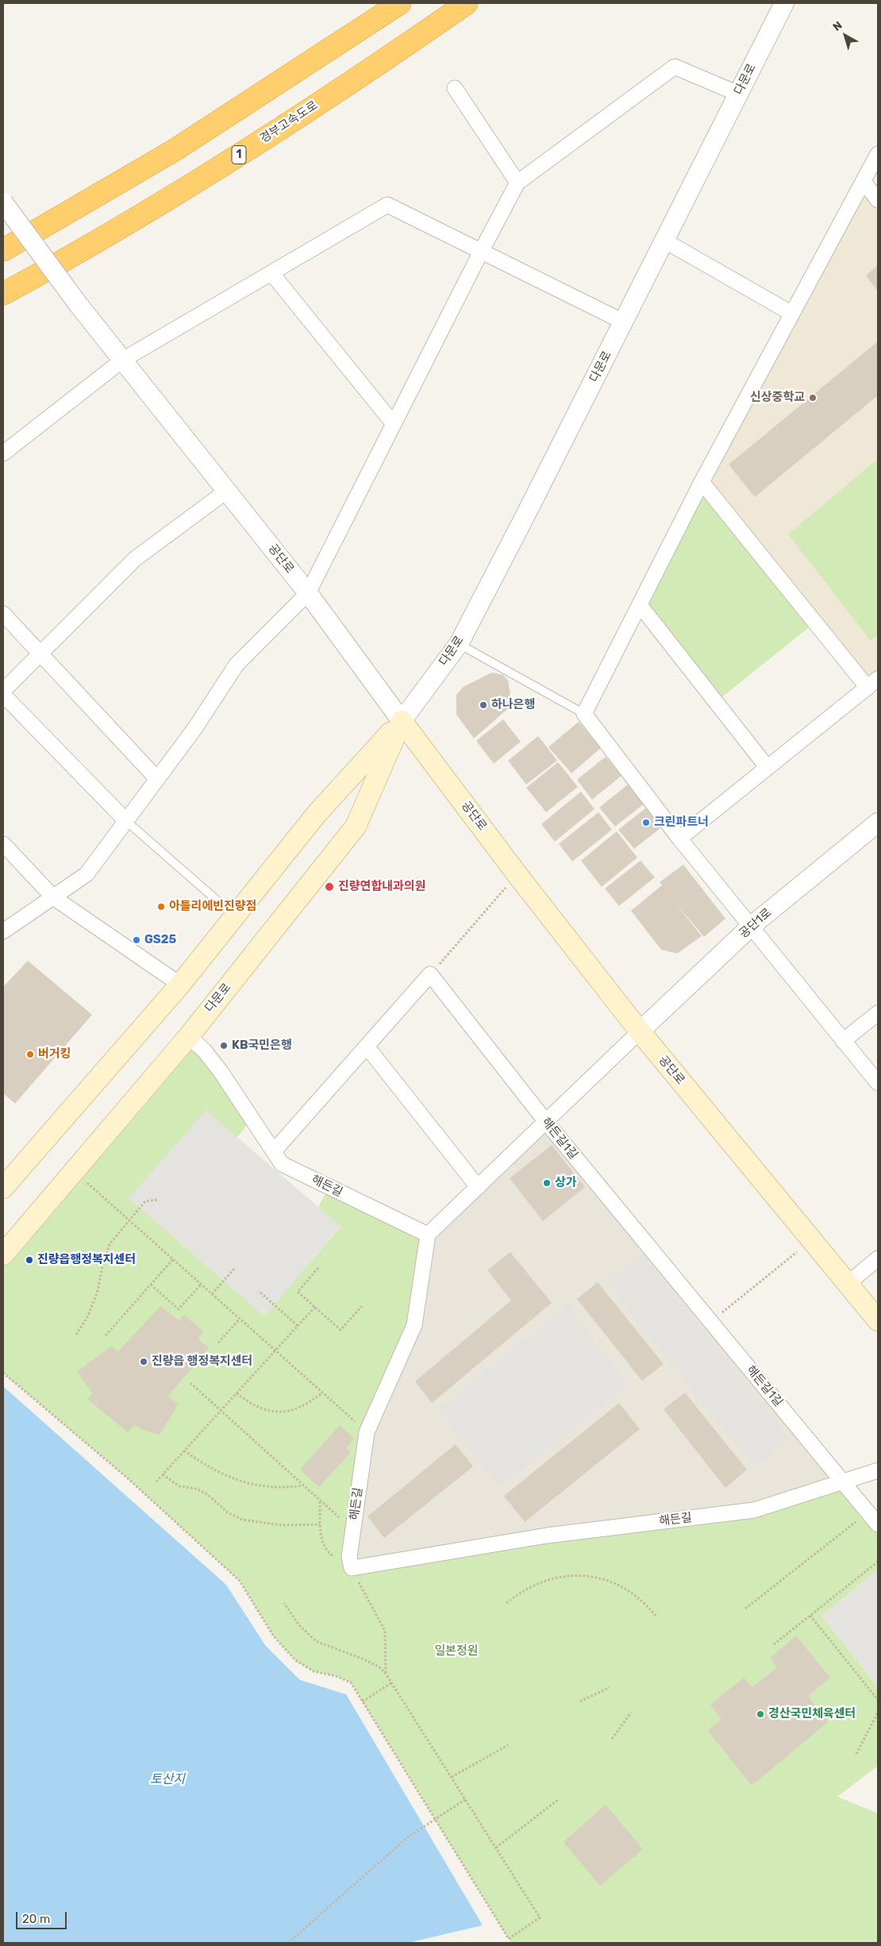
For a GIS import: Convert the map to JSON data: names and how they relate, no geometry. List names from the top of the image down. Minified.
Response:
{"streets":{"highway":["경부고속도로","1"],"main road":["다문로","공단로"],"street":["공단1로","해든길1길","해든길"]},"crossings":[["다문로","공단로"],["다문로","해든길"],["공단로","공단1로"],["해든길1길","해든길"]],"water":["토산지"],"parks":["일본정원"],"places":["신상중학교","하나은행","크린파트너","진량연합내과의원","아틀리에빈진량점","GS25","KB국민은행","버거킹","상가","진량읍행정복지센터","진량읍 행정복지센터","경산국민체육센터"],"scale_bar":"20 m","north":"top left"}
